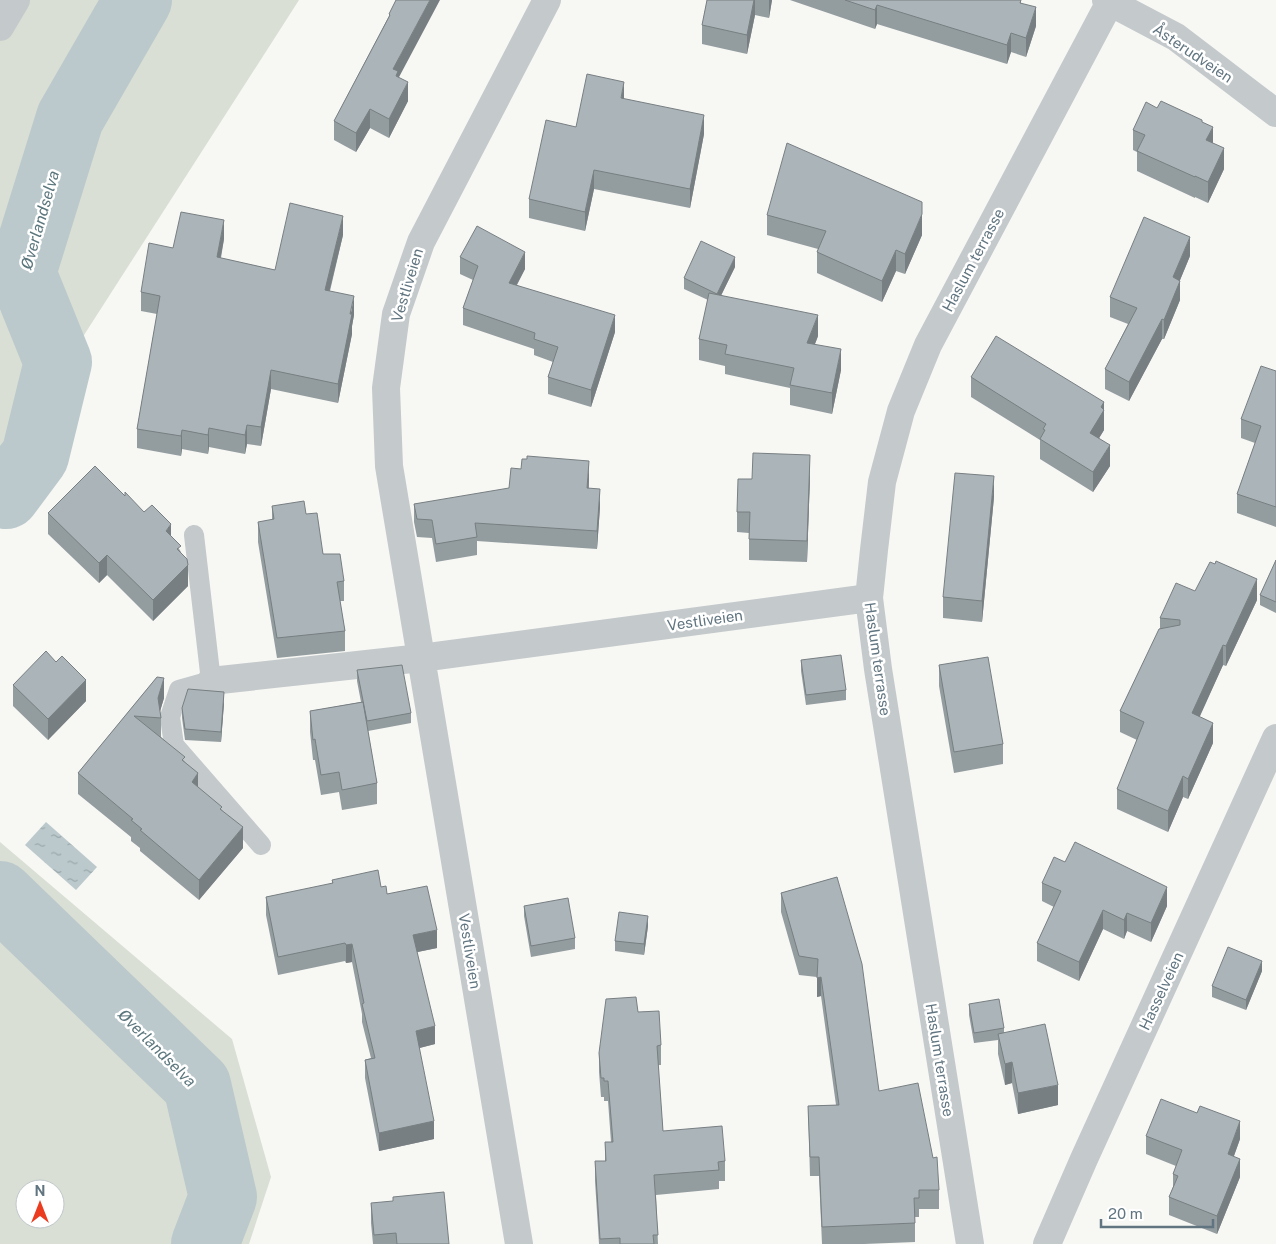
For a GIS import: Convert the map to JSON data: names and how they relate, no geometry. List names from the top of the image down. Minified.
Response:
{"streets":{"street":["Åsterudveien","Haslum terrasse","Vestliveien","Hasselveien"]},"crossings":[["Åsterudveien","Haslum terrasse"],["Haslum terrasse","Vestliveien"]],"water":["Øverlandselva"],"scale_bar":"20 m","north":"top"}
